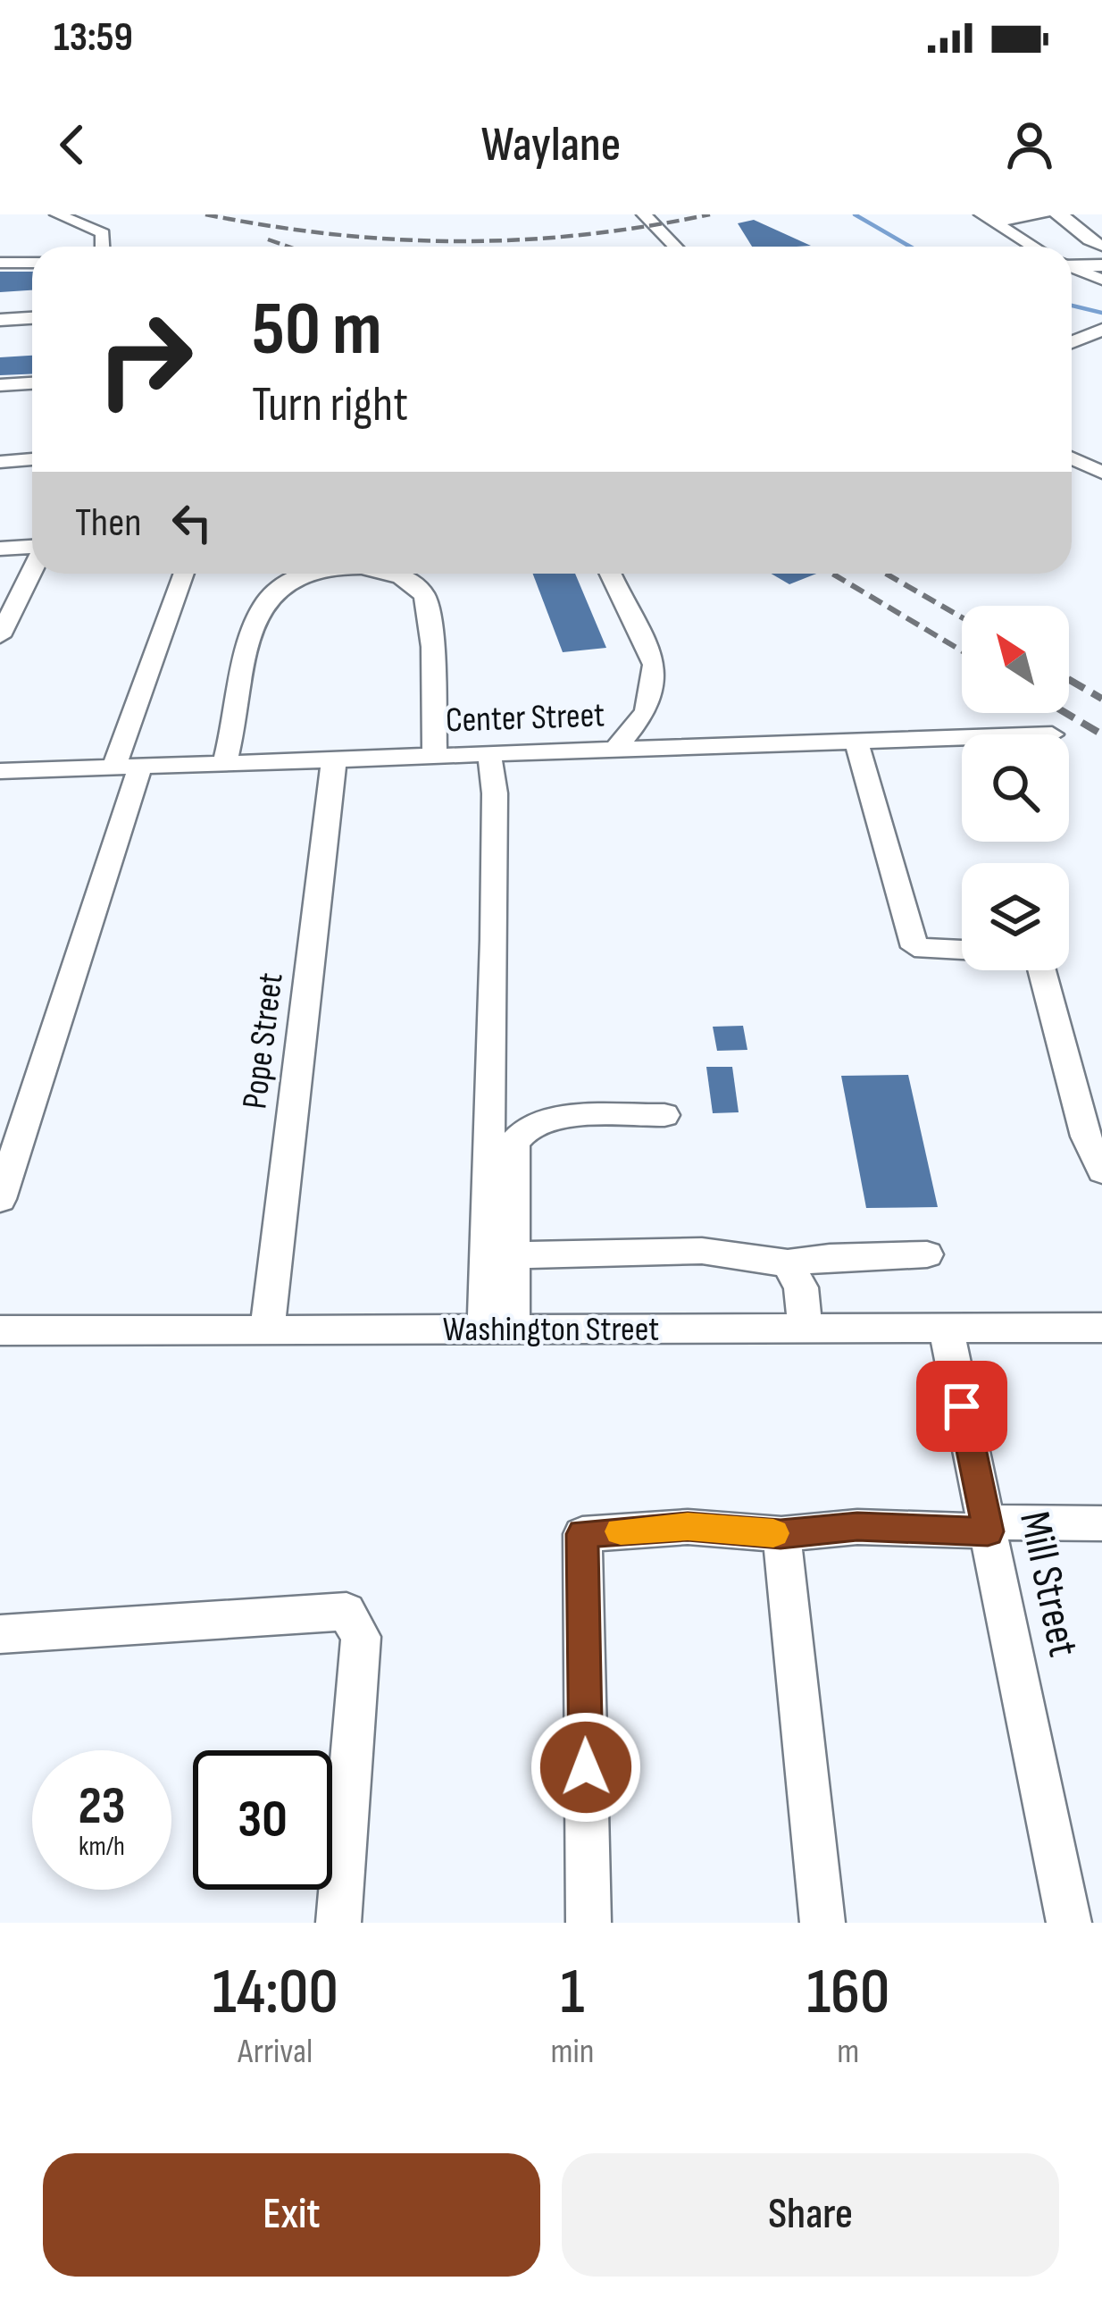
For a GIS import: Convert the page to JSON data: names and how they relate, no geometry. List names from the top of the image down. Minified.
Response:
{"streets":{"street":["Center Street","Pope Street","Washington Street","Mill Street"]},"crossings":[["Center Street","Pope Street"],["Pope Street","Washington Street"],["Washington Street","Mill Street"]],"north":"top left","page":{"status":"13:59","header":"Waylane","turn":["50 m","Turn right"],"then":"Then","speed":"23 km/h","limit":"30","eta":["14:00","Arrival","1","min","160","m"],"buttons":["Exit","Share"]}}
